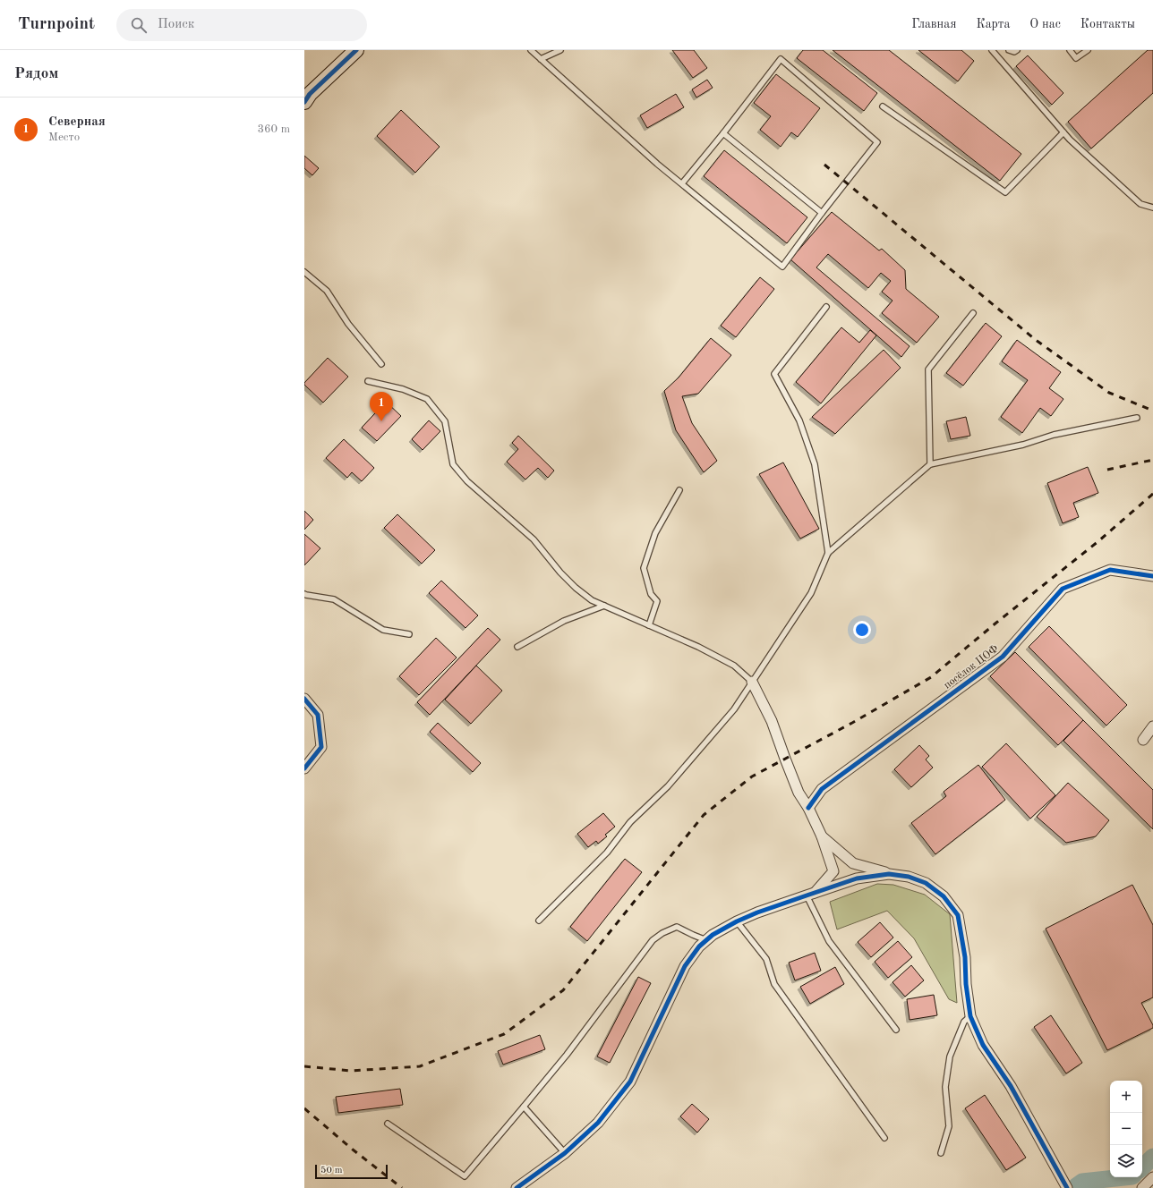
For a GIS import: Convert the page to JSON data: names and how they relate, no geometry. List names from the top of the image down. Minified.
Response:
{"streets":{"street":["посёлок ЦОФ"]},"scale_bar":"50 m","page":{"header":"Turnpoint","search":"Поиск","nav":["Главная","Карта","О нас","Контакты"],"heading":"Рядом","list":[{"mark":"1","name":"Северная","note":"Место","value":"360 m"}],"pins":"1","map_buttons":["+","−"],"scale":"50 m"}}
